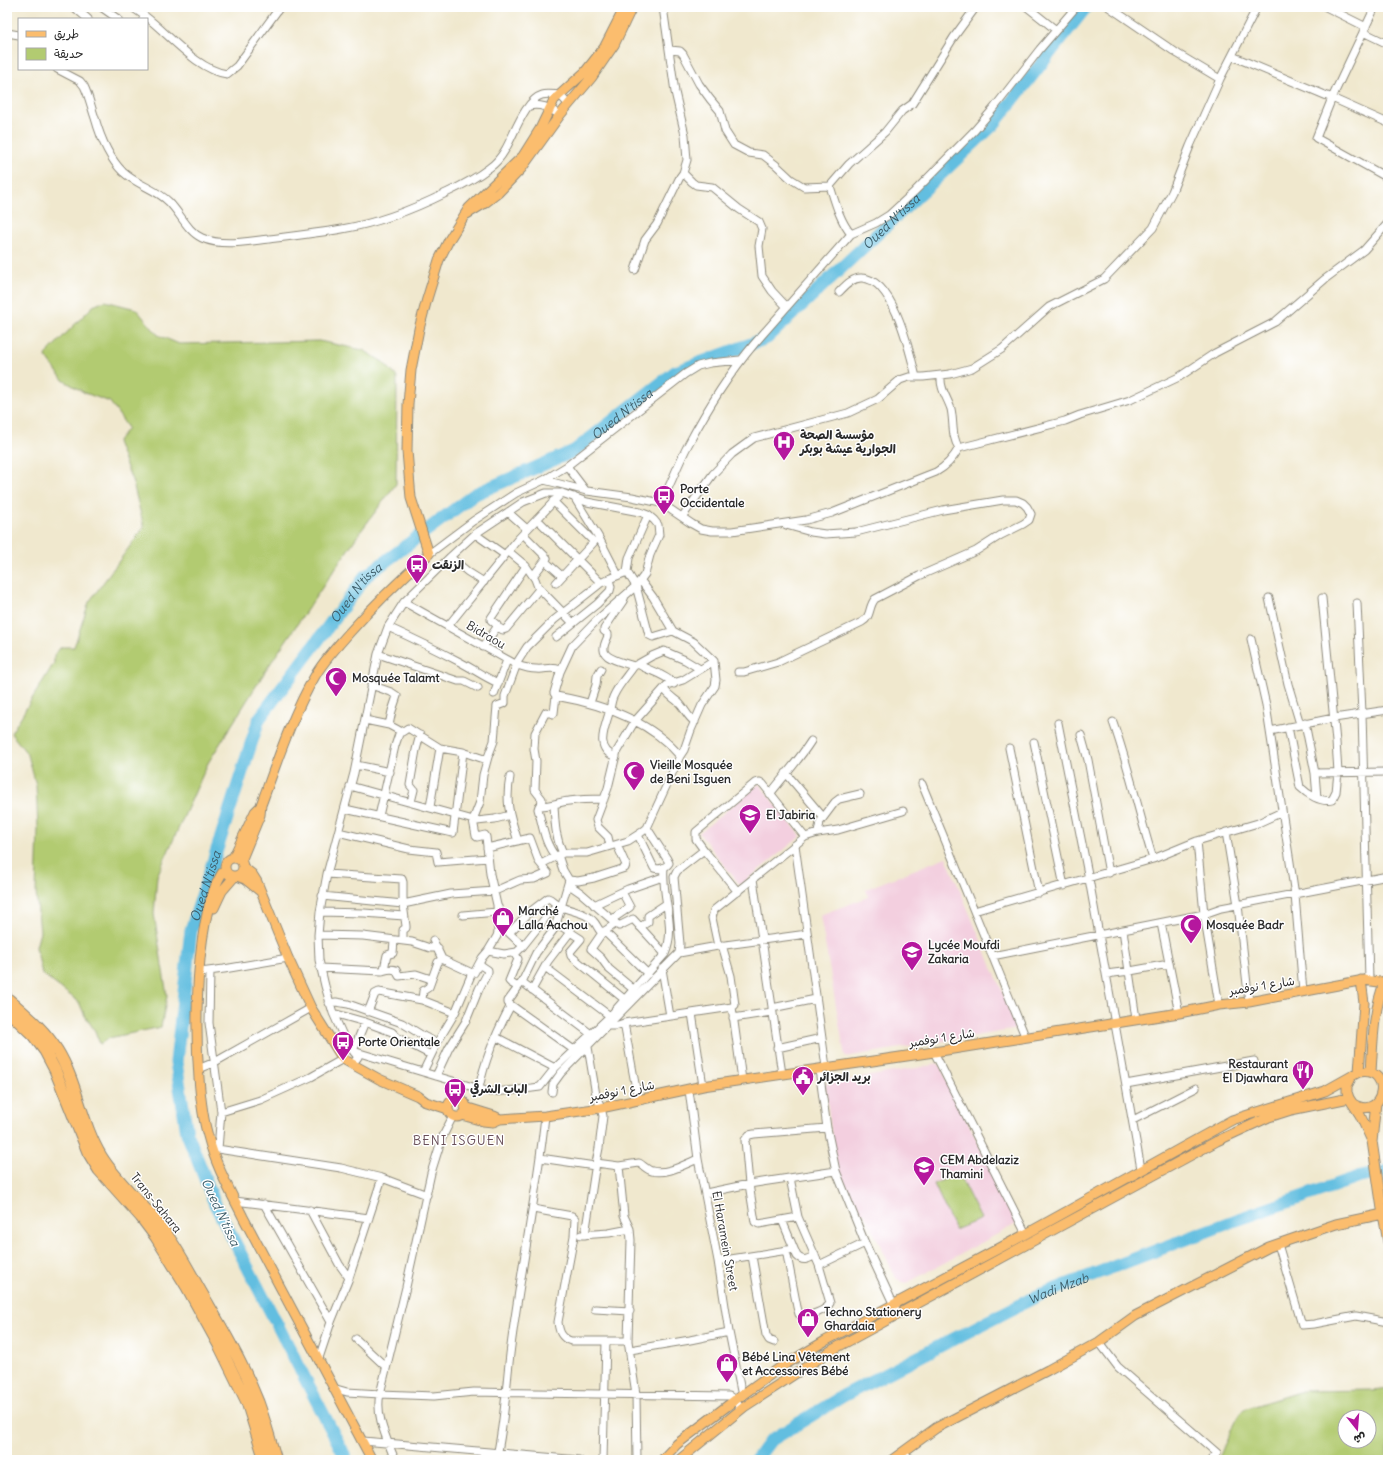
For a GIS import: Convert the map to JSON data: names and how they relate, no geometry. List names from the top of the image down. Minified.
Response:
{"streets":{"highway":["Trans-Sahara"],"main road":["شارع 1 نوفمبر"],"street":["Bidraou","El Haramein Street"]},"crossings":[["شارع 1 نوفمبر","El Haramein Street"]],"districts":["BENI ISGUEN"],"water":["Oued N'tissa","Wadi Mzab"],"places":{"hospital":["مؤسسة الصحة الجوارية عيشة بوبكر"],"bus stop":["Porte Occidentale","الزنقت","Porte Orientale","الباب الشرقي"],"mosque":["Mosquée Talamt","Vieille Mosquée de Beni Isguen","Mosquée Badr"],"school or university":["El Jabiria","Lycée Moufdi Zakaria","CEM Abdelaziz Thamini"],"shop":["Marché Lalla Aachou","Techno Stationery Ghardaia","Bébé Lina Vêtement et Accessoires Bébé"],"restaurant":["Restaurant El Djawhara"],"public building":["بريد الجزائر"]},"legend":["طريق","حديقة"],"north":"bottom"}
